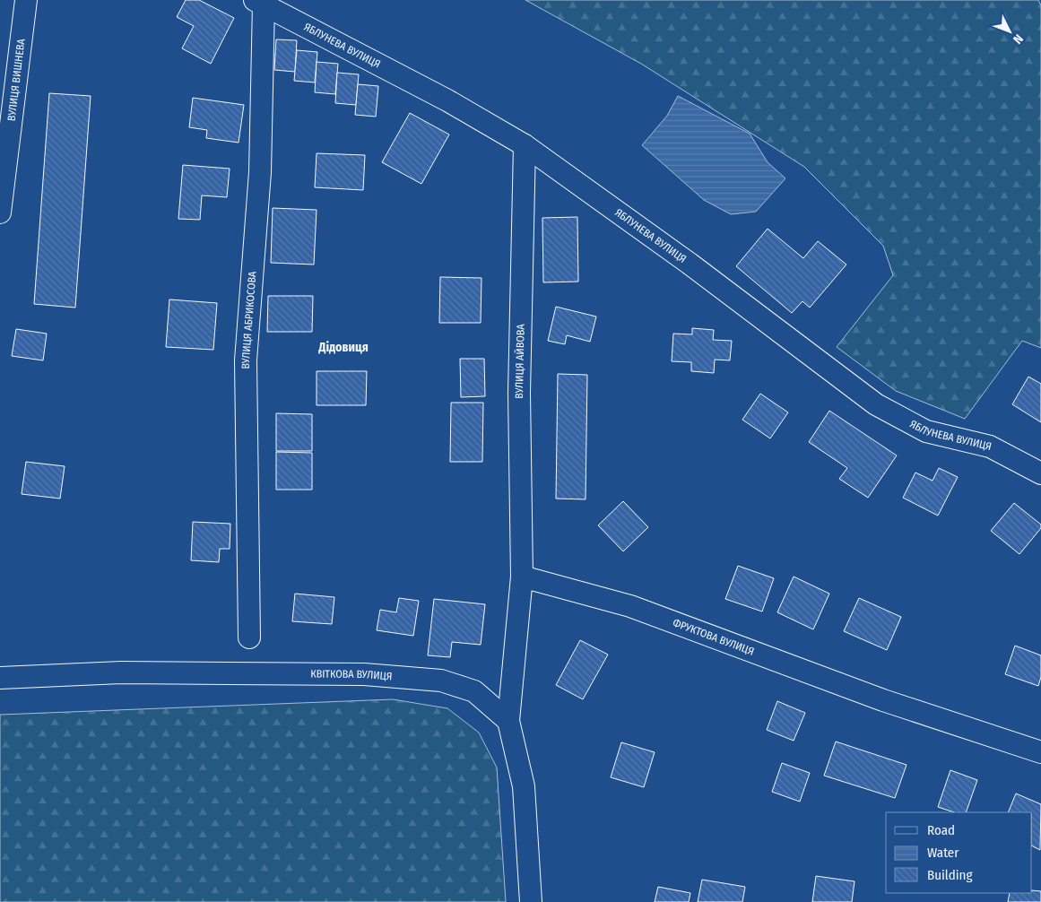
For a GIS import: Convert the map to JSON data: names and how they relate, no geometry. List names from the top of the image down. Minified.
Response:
{"streets":{"street":["ЯБЛУНЕВА ВУЛИЦЯ","ВУЛИЦЯ ВИШНЕВА","ВУЛИЦЯ АБРИКОСОВА","ВУЛИЦЯ АЙВОВА","ФРУКТОВА ВУЛИЦЯ","КВІТКОВА ВУЛИЦЯ"]},"crossings":[["ЯБЛУНЕВА ВУЛИЦЯ","ВУЛИЦЯ АБРИКОСОВА"],["ЯБЛУНЕВА ВУЛИЦЯ","ВУЛИЦЯ АЙВОВА"],["ВУЛИЦЯ АЙВОВА","ФРУКТОВА ВУЛИЦЯ"]],"districts":["Дідовиця"],"legend":["Road","Water","Building"],"north":"bottom right"}
